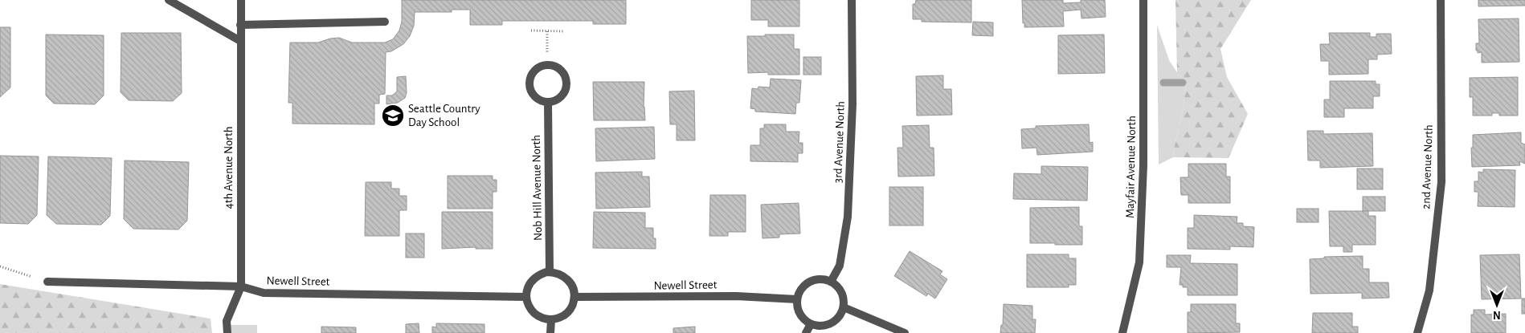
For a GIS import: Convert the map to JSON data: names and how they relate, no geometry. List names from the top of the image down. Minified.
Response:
{"streets":{"street":["3rd Avenue North","Mayfair Avenue North","2nd Avenue North","4th Avenue North","Nob Hill Avenue North","Newell Street"]},"crossings":[["3rd Avenue North","Newell Street"],["4th Avenue North","Newell Street"],["Nob Hill Avenue North","Newell Street"]],"places":{"school or university":["Seattle Country Day School"]},"north":"bottom"}
